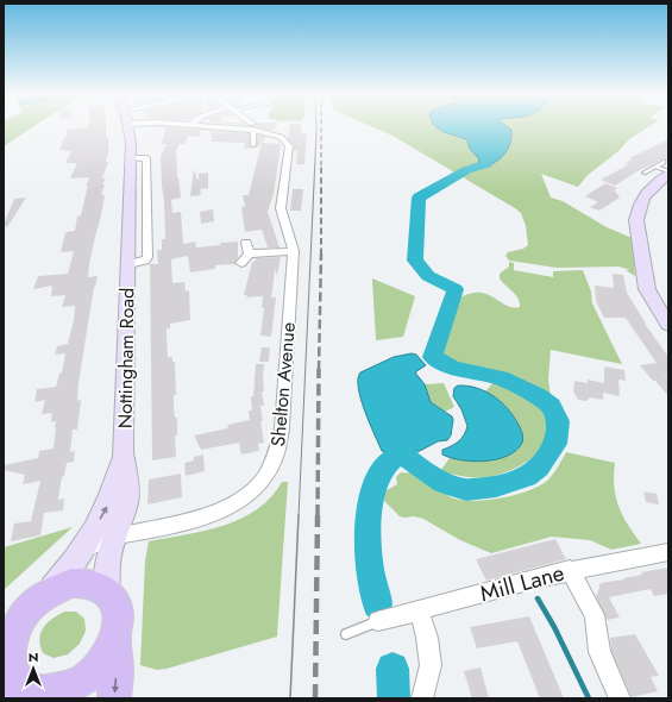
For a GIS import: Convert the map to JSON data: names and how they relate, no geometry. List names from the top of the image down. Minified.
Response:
{"streets":{"street":["Nottingham Road","Shelton Avenue","Mill Lane"]},"crossings":[["Nottingham Road","Shelton Avenue"]],"north":"top"}
